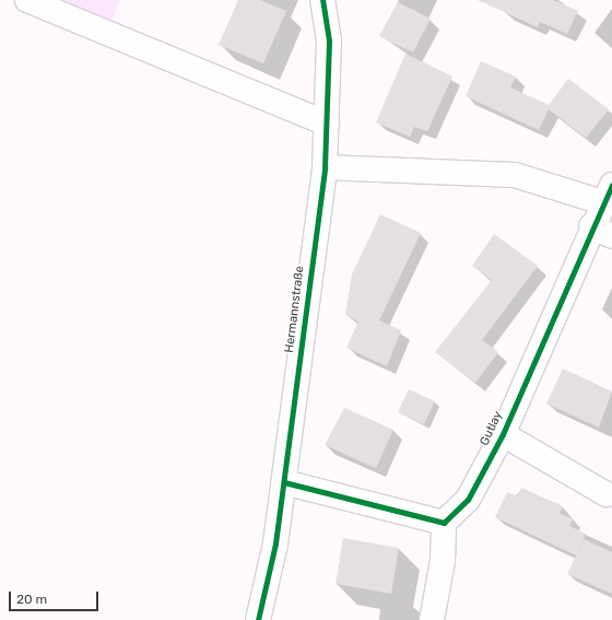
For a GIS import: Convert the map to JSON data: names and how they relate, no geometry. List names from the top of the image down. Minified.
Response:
{"streets":{"street":["Hermannstraße","Gutlay"]},"crossings":[["Hermannstraße","Gutlay"]],"scale_bar":"20 m"}
